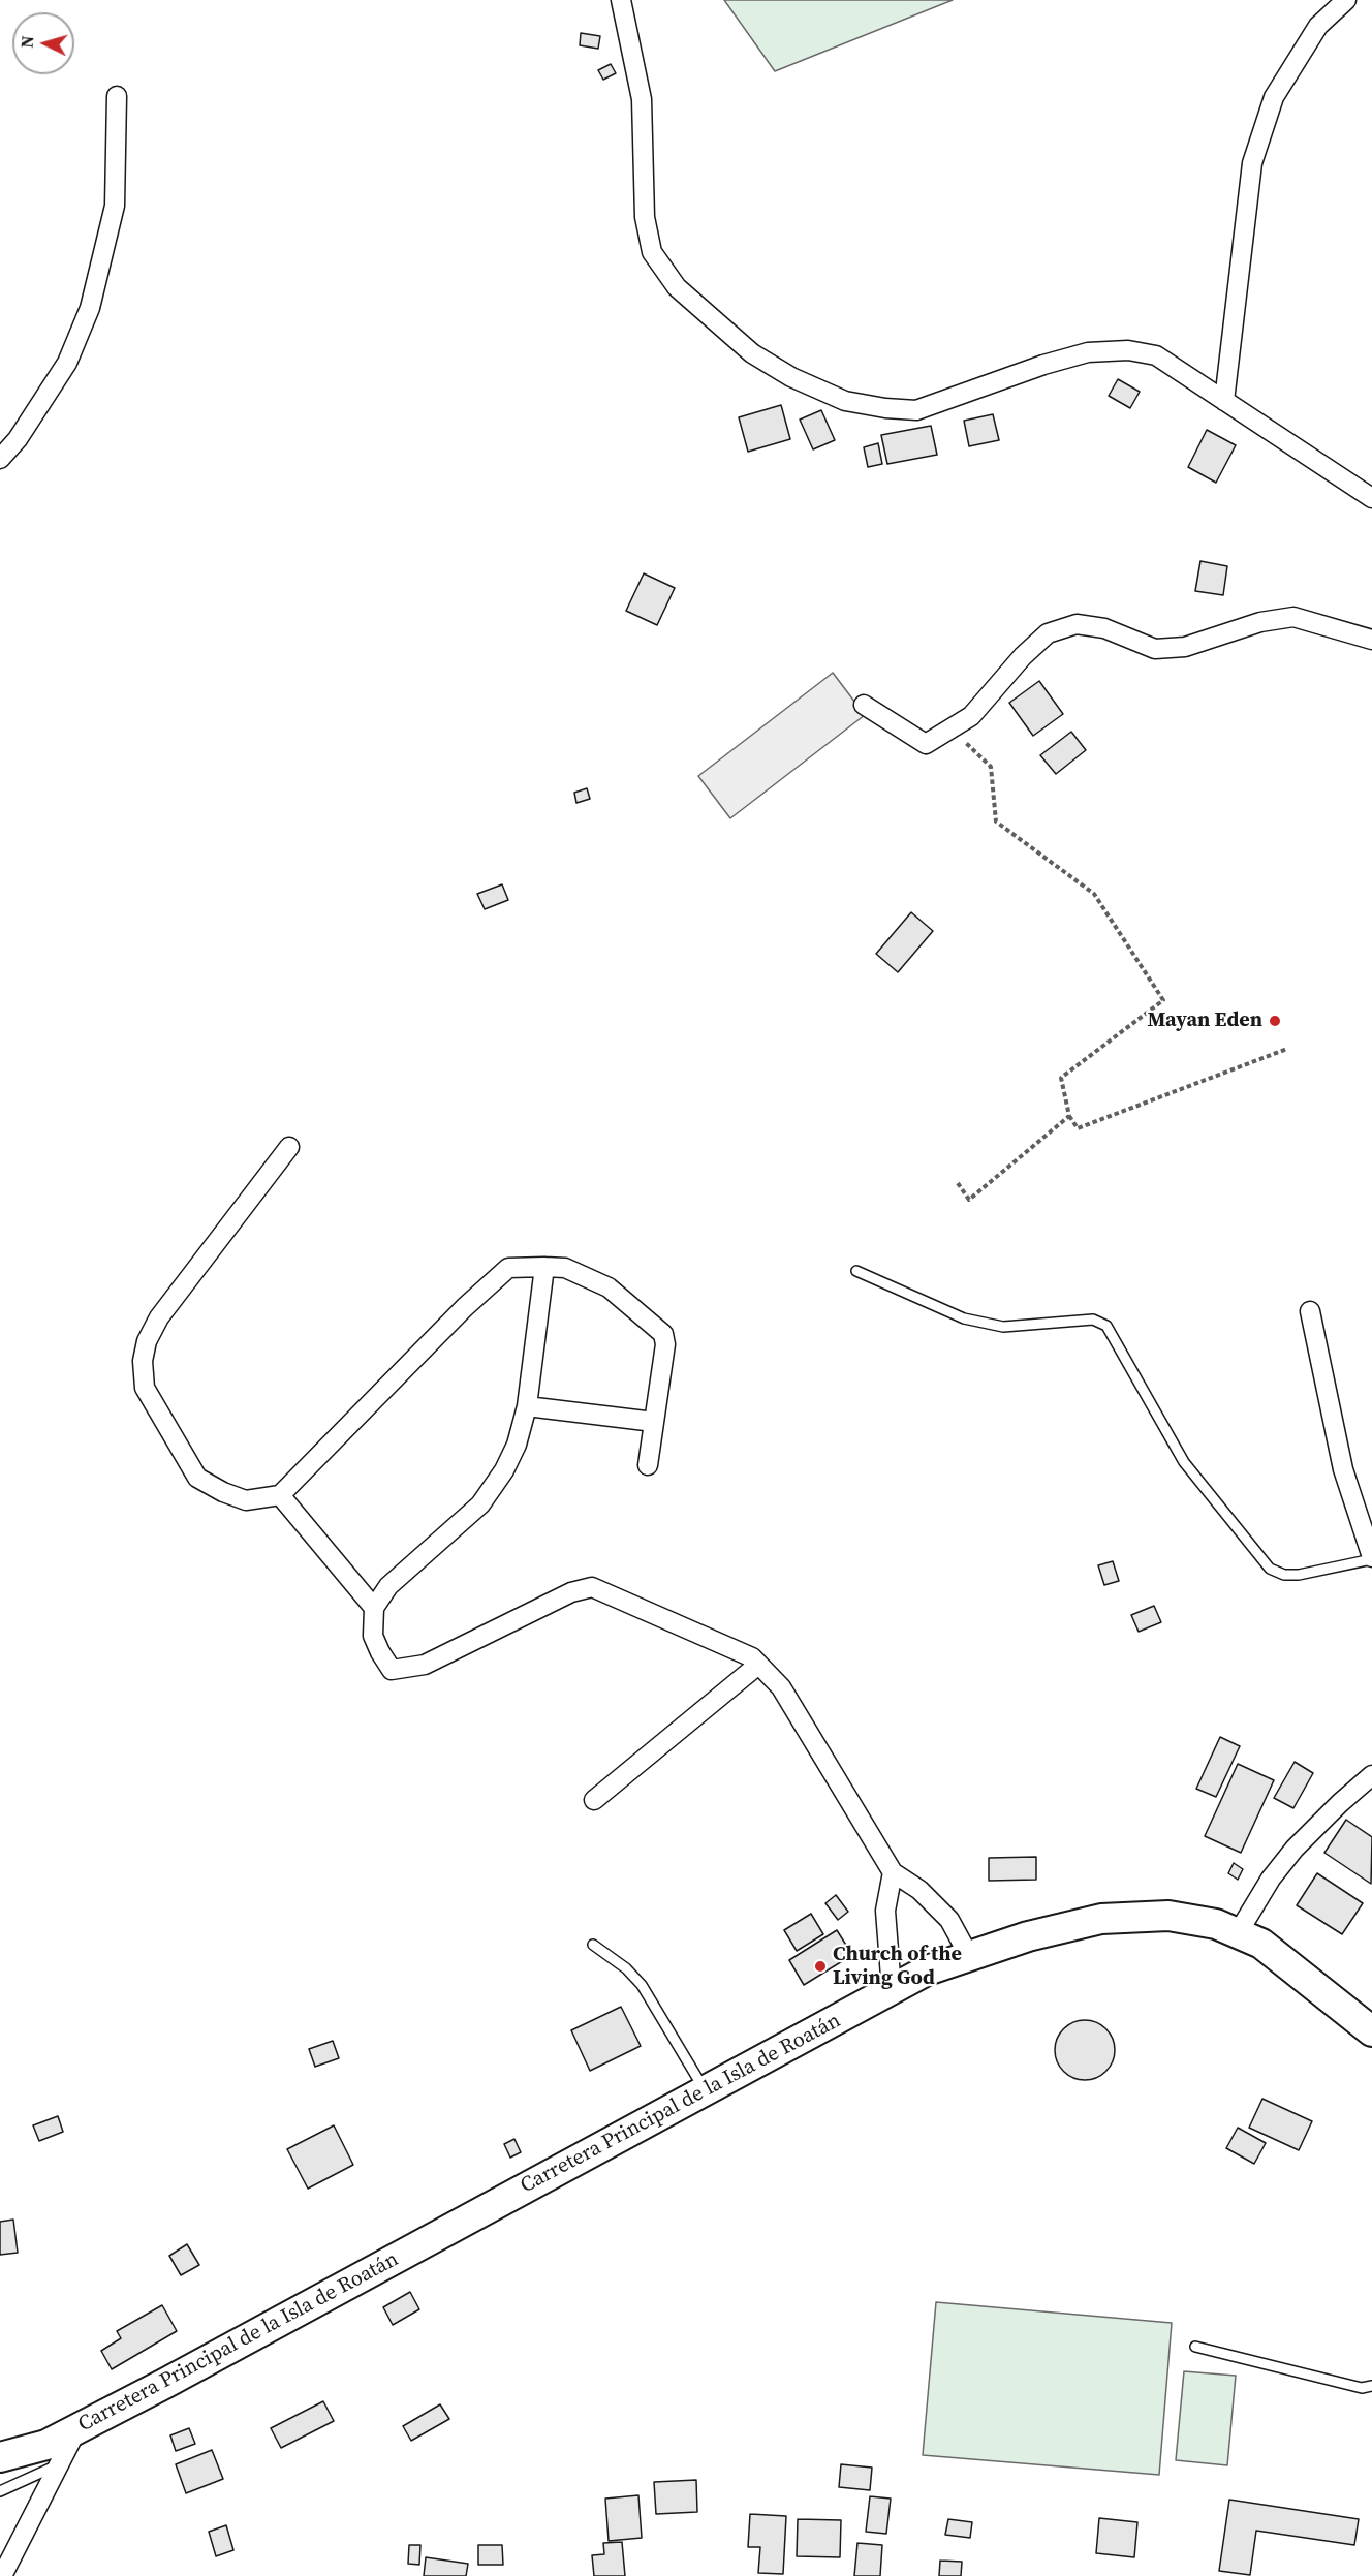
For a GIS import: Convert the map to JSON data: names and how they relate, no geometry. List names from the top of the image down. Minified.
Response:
{"streets":{"main road":["Carretera Principal de la Isla de Roatán"]},"places":["Mayan Eden","Church of the Living God"],"north":"left"}
